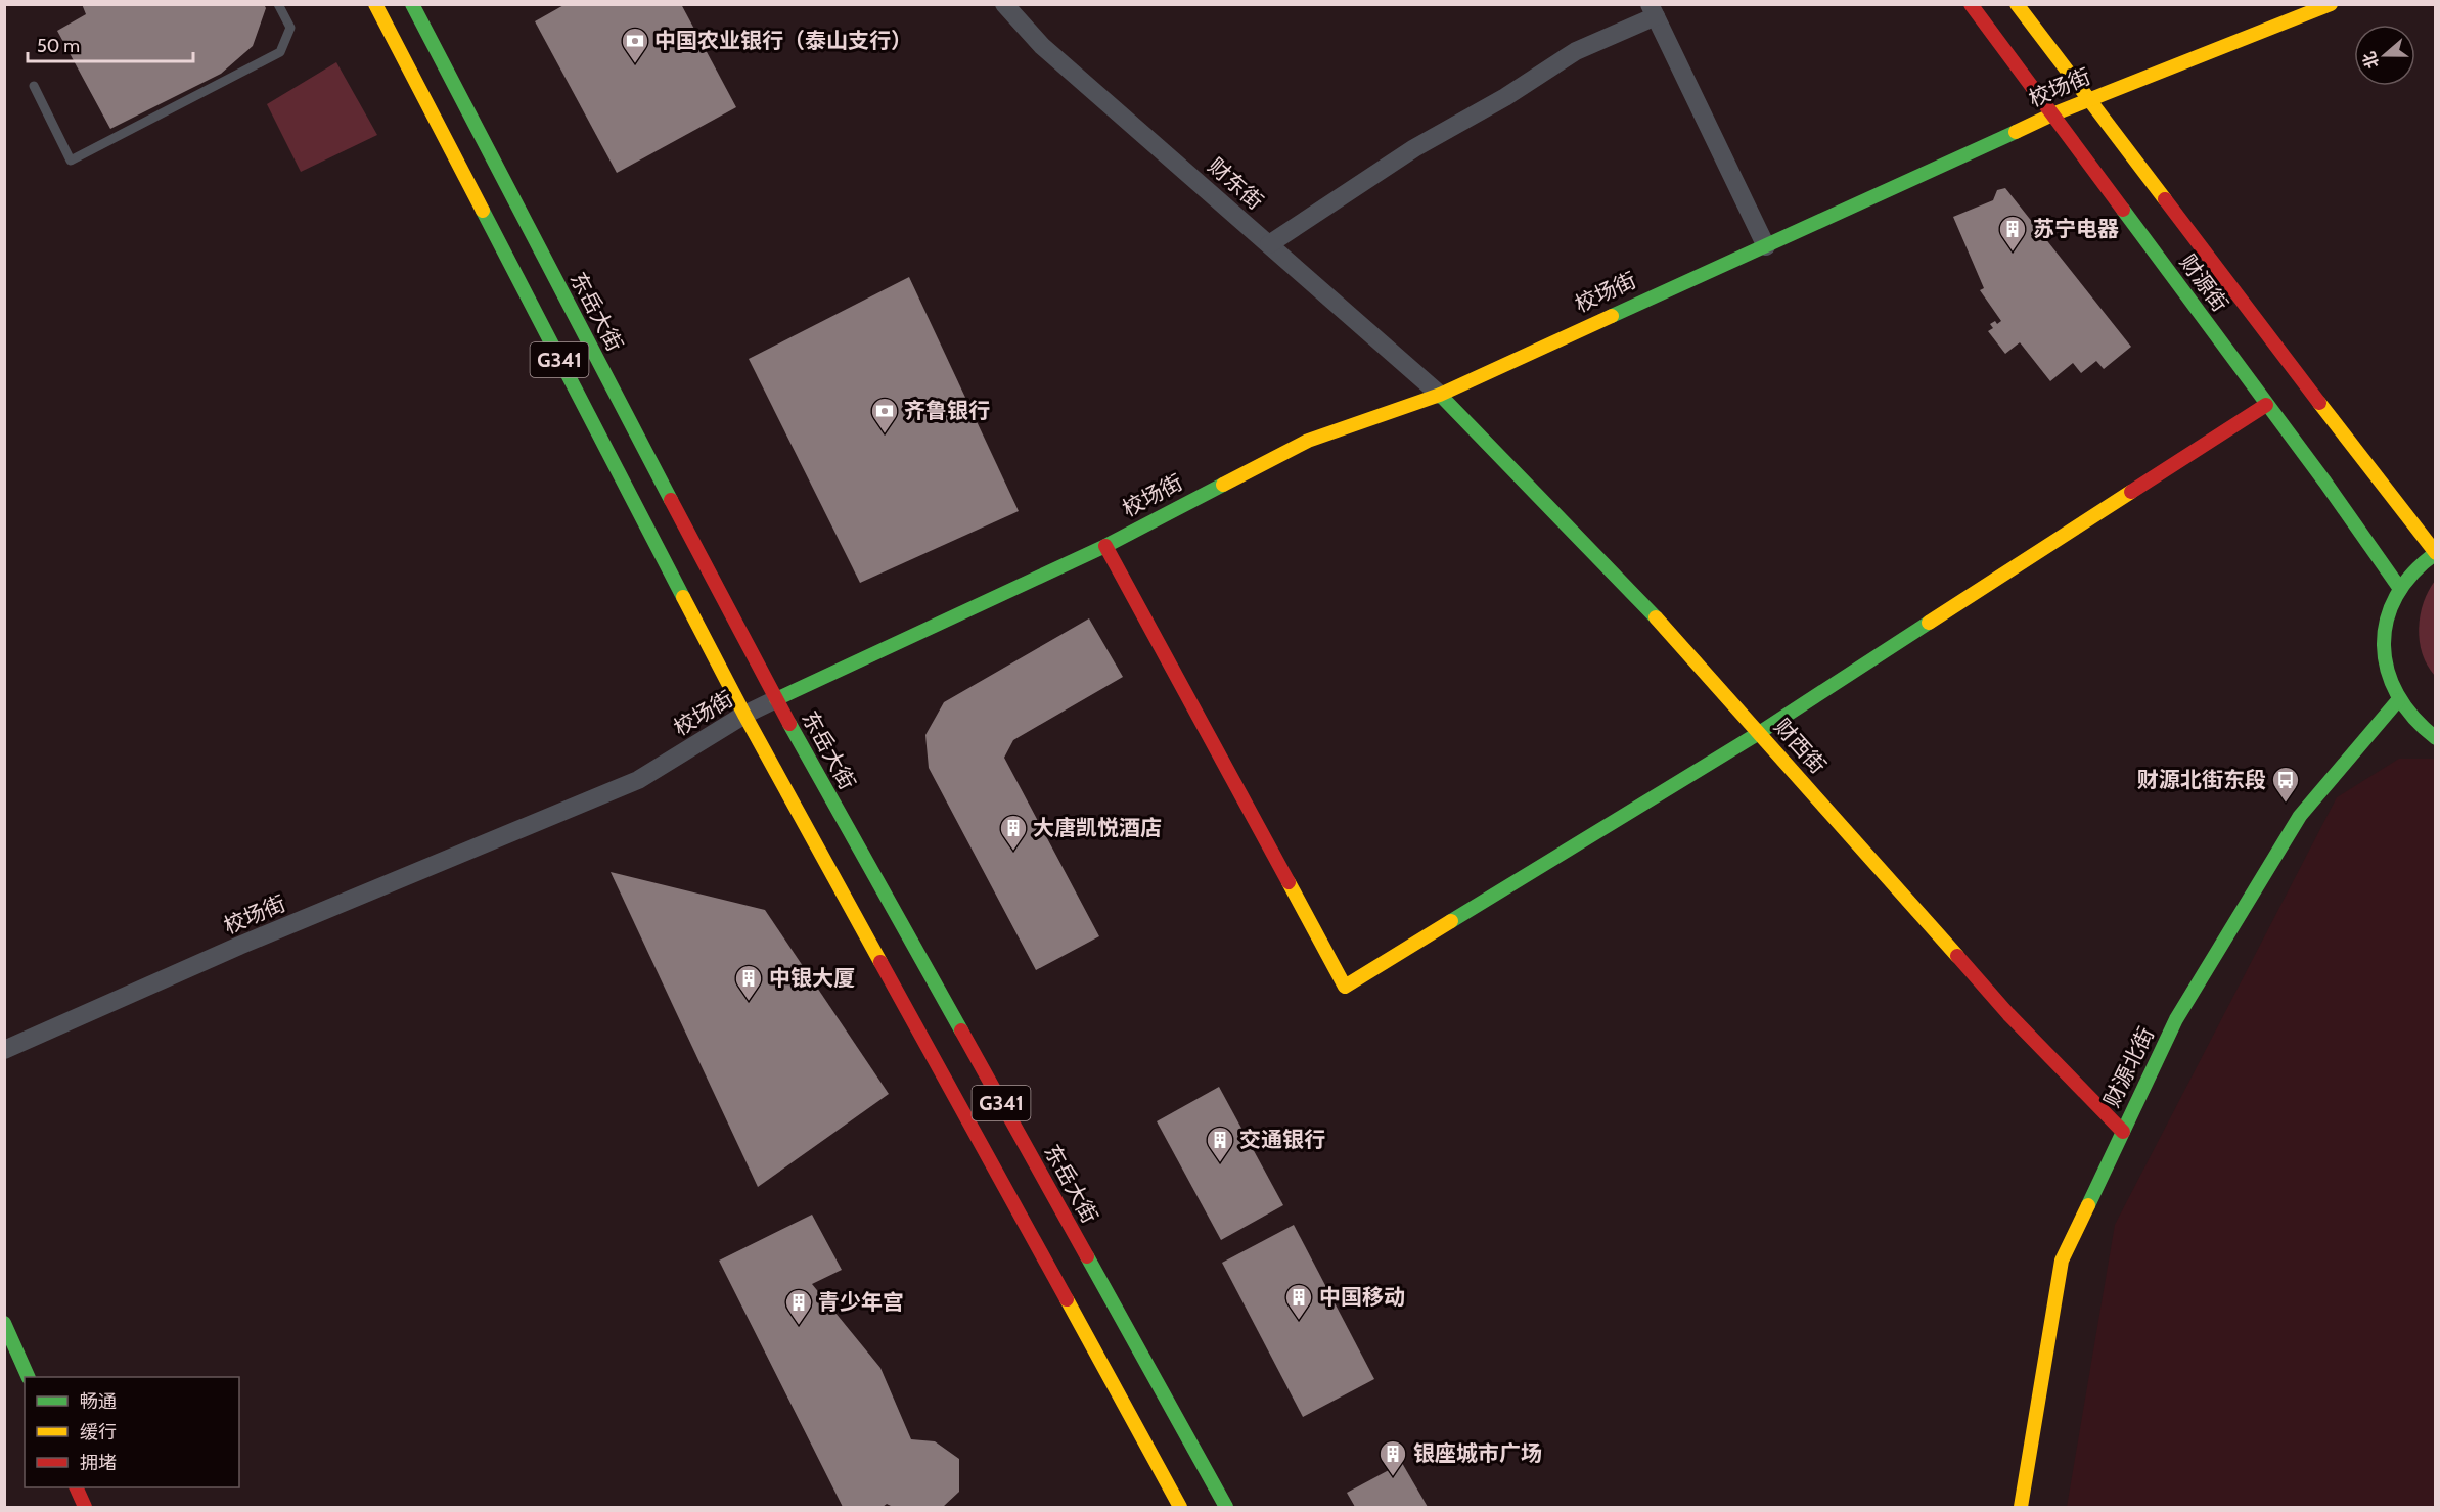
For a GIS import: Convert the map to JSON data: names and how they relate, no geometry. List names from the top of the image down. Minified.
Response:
{"streets":{"main road":["校场街","财源街","东岳大街","G341","财西街","财源北街"],"street":["财东街"]},"crossings":[["校场街","财东街"],["校场街","财源街"],["校场街","东岳大街"],["校场街","G341"],["校场街","财西街"],["财东街","财西街"],["财西街","财源北街"]],"places":{"bank":["中国农业银行（泰山支行）","齐鲁银行"],"building":["苏宁电器","大唐凯悦酒店","中银大厦","交通银行","中国移动","青少年宫","银座城市广场"],"bus stop":["财源北街东段"]},"legend":["畅通","缓行","拥堵"],"scale_bar":"50 m","north":"left"}
